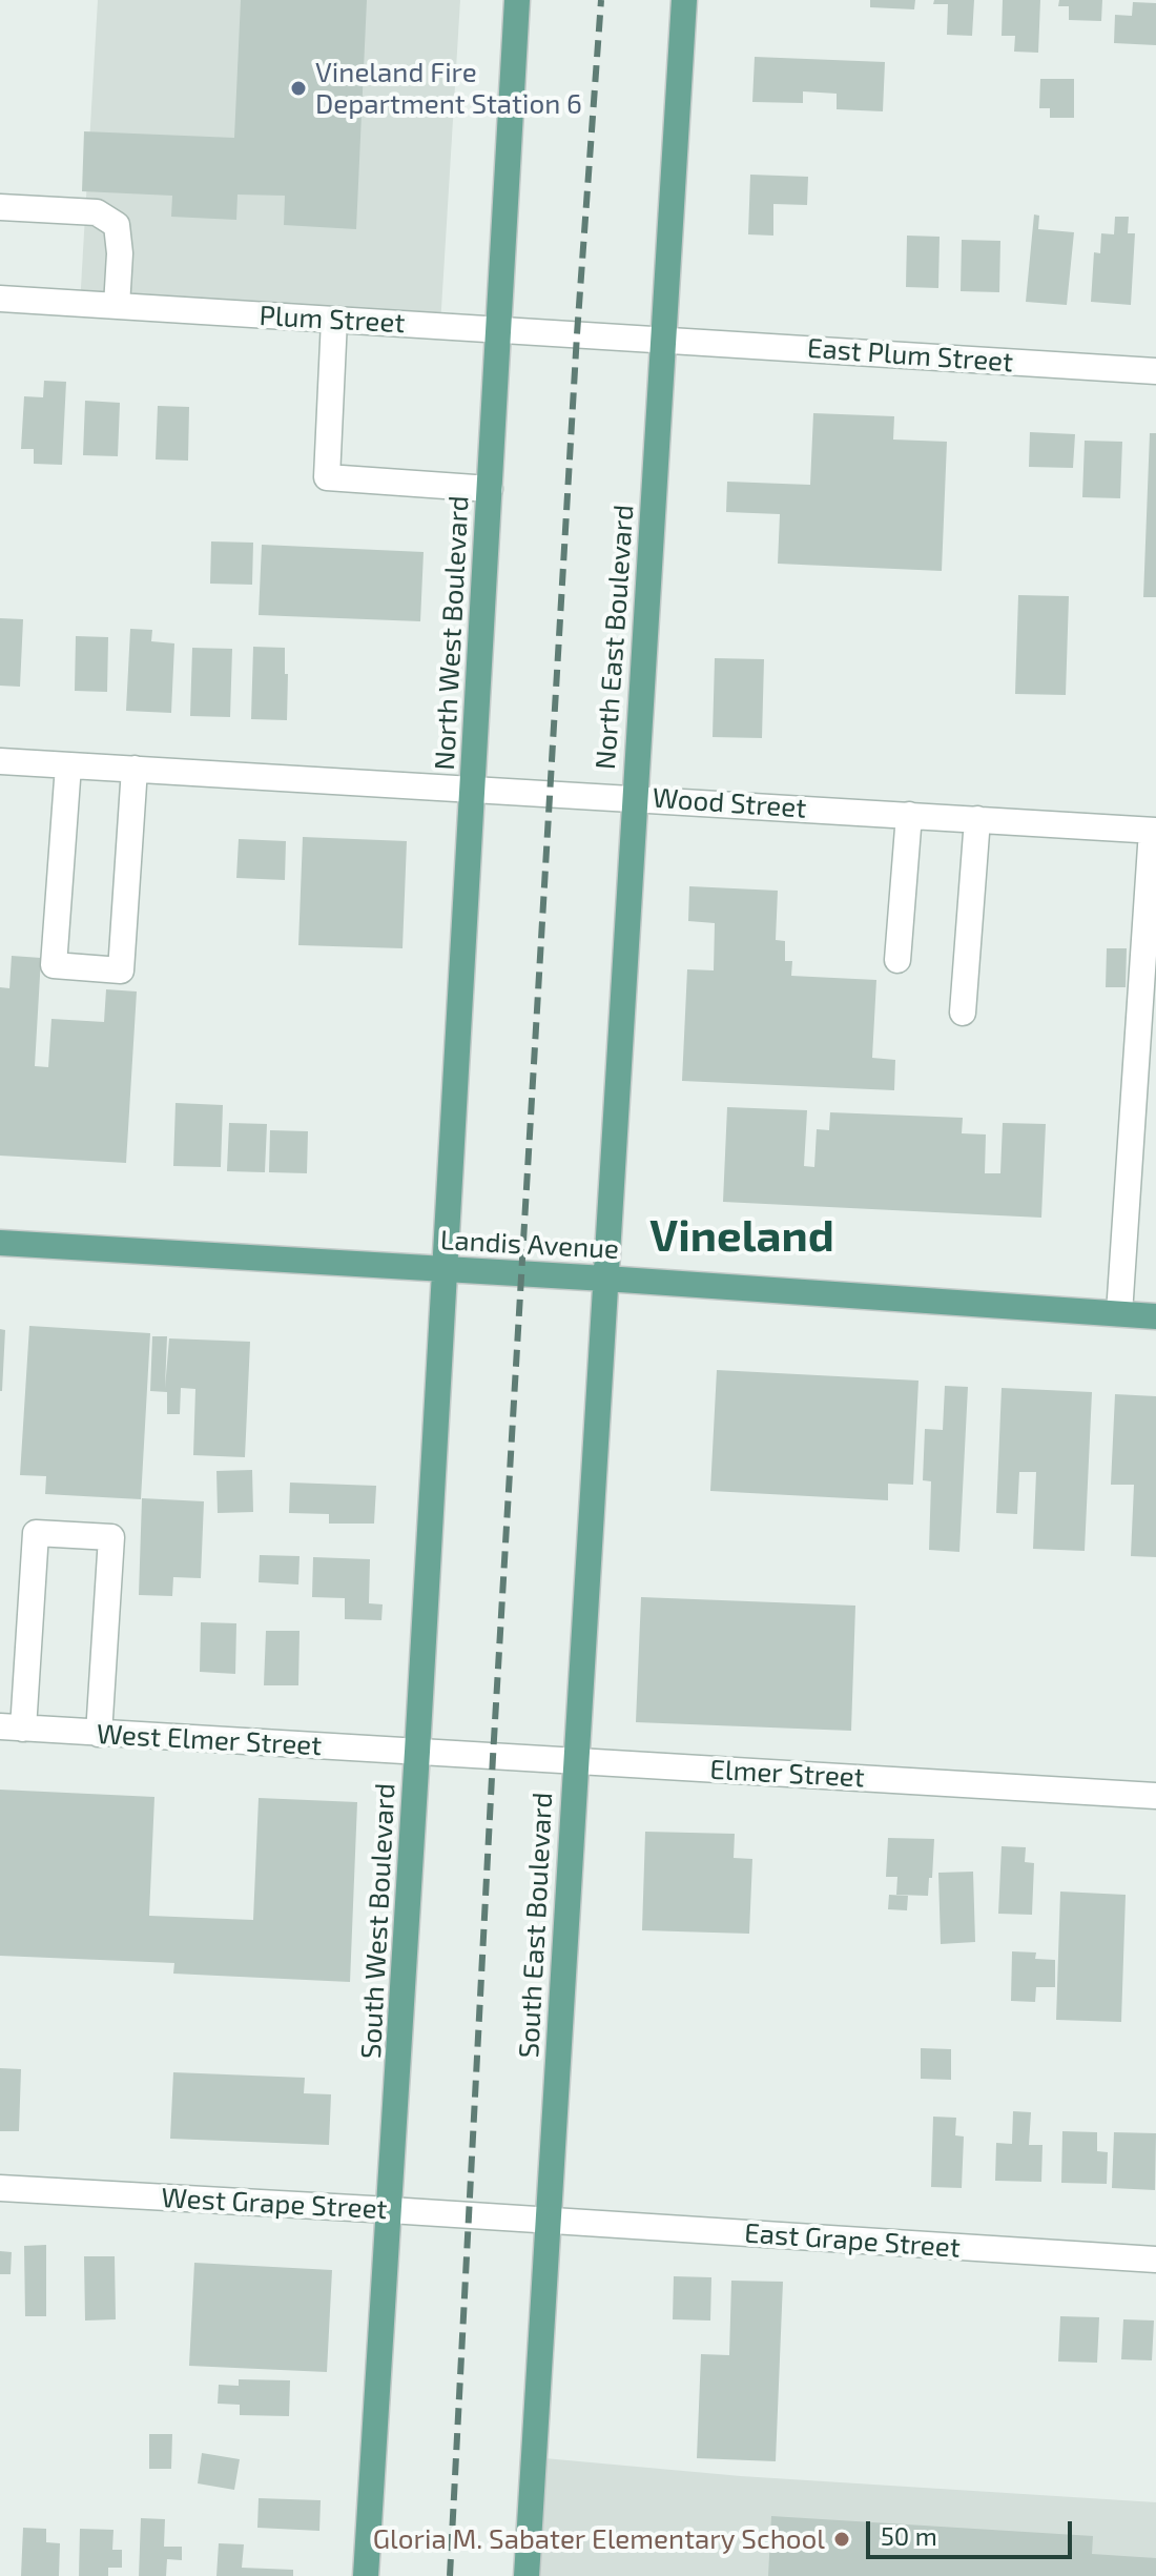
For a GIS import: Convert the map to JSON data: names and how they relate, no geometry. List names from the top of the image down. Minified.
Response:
{"streets":{"main road":["North West Boulevard","North East Boulevard","Landis Avenue","South West Boulevard","South East Boulevard"],"street":["Plum Street","East Plum Street","Wood Street","West Elmer Street","Elmer Street","West Grape Street","East Grape Street"]},"crossings":[["Plum Street","East Plum Street"],["Plum Street","North West Boulevard"],["Plum Street","North East Boulevard"],["East Plum Street","North East Boulevard"],["North West Boulevard","Wood Street"],["North West Boulevard","Landis Avenue"],["North West Boulevard","South West Boulevard"],["North East Boulevard","Wood Street"],["North East Boulevard","Landis Avenue"],["North East Boulevard","South East Boulevard"],["Landis Avenue","South West Boulevard"],["Landis Avenue","South East Boulevard"],["West Elmer Street","Elmer Street"],["West Elmer Street","South West Boulevard"],["Elmer Street","South West Boulevard"],["Elmer Street","South East Boulevard"],["South West Boulevard","West Grape Street"],["South East Boulevard","West Grape Street"],["South East Boulevard","East Grape Street"],["West Grape Street","East Grape Street"]],"districts":["Vineland"],"places":["Vineland Fire Department Station 6","Gloria M. Sabater Elementary School"],"scale_bar":"50 m"}
